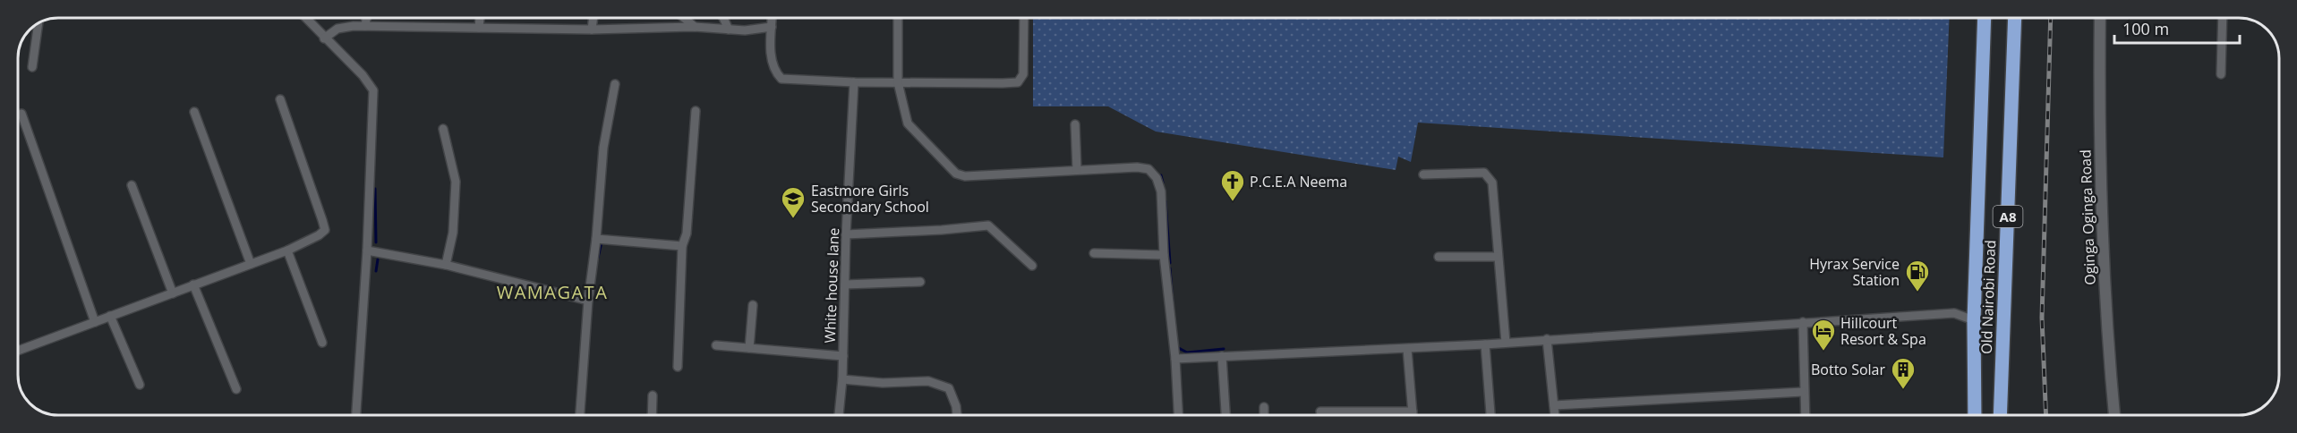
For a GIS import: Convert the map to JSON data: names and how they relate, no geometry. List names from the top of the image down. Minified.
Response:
{"streets":{"highway":["A8","Old Nairobi Road"],"street":["Oginga Oginga Road","White house lane"]},"districts":["WAMAGATA"],"places":{"church":["P.C.E.A Neema"],"school or university":["Eastmore Girls Secondary School"],"fuel station":["Hyrax Service Station"],"hotel":["Hillcourt Resort & Spa"],"building":["Botto Solar"]},"scale_bar":"100 m"}
